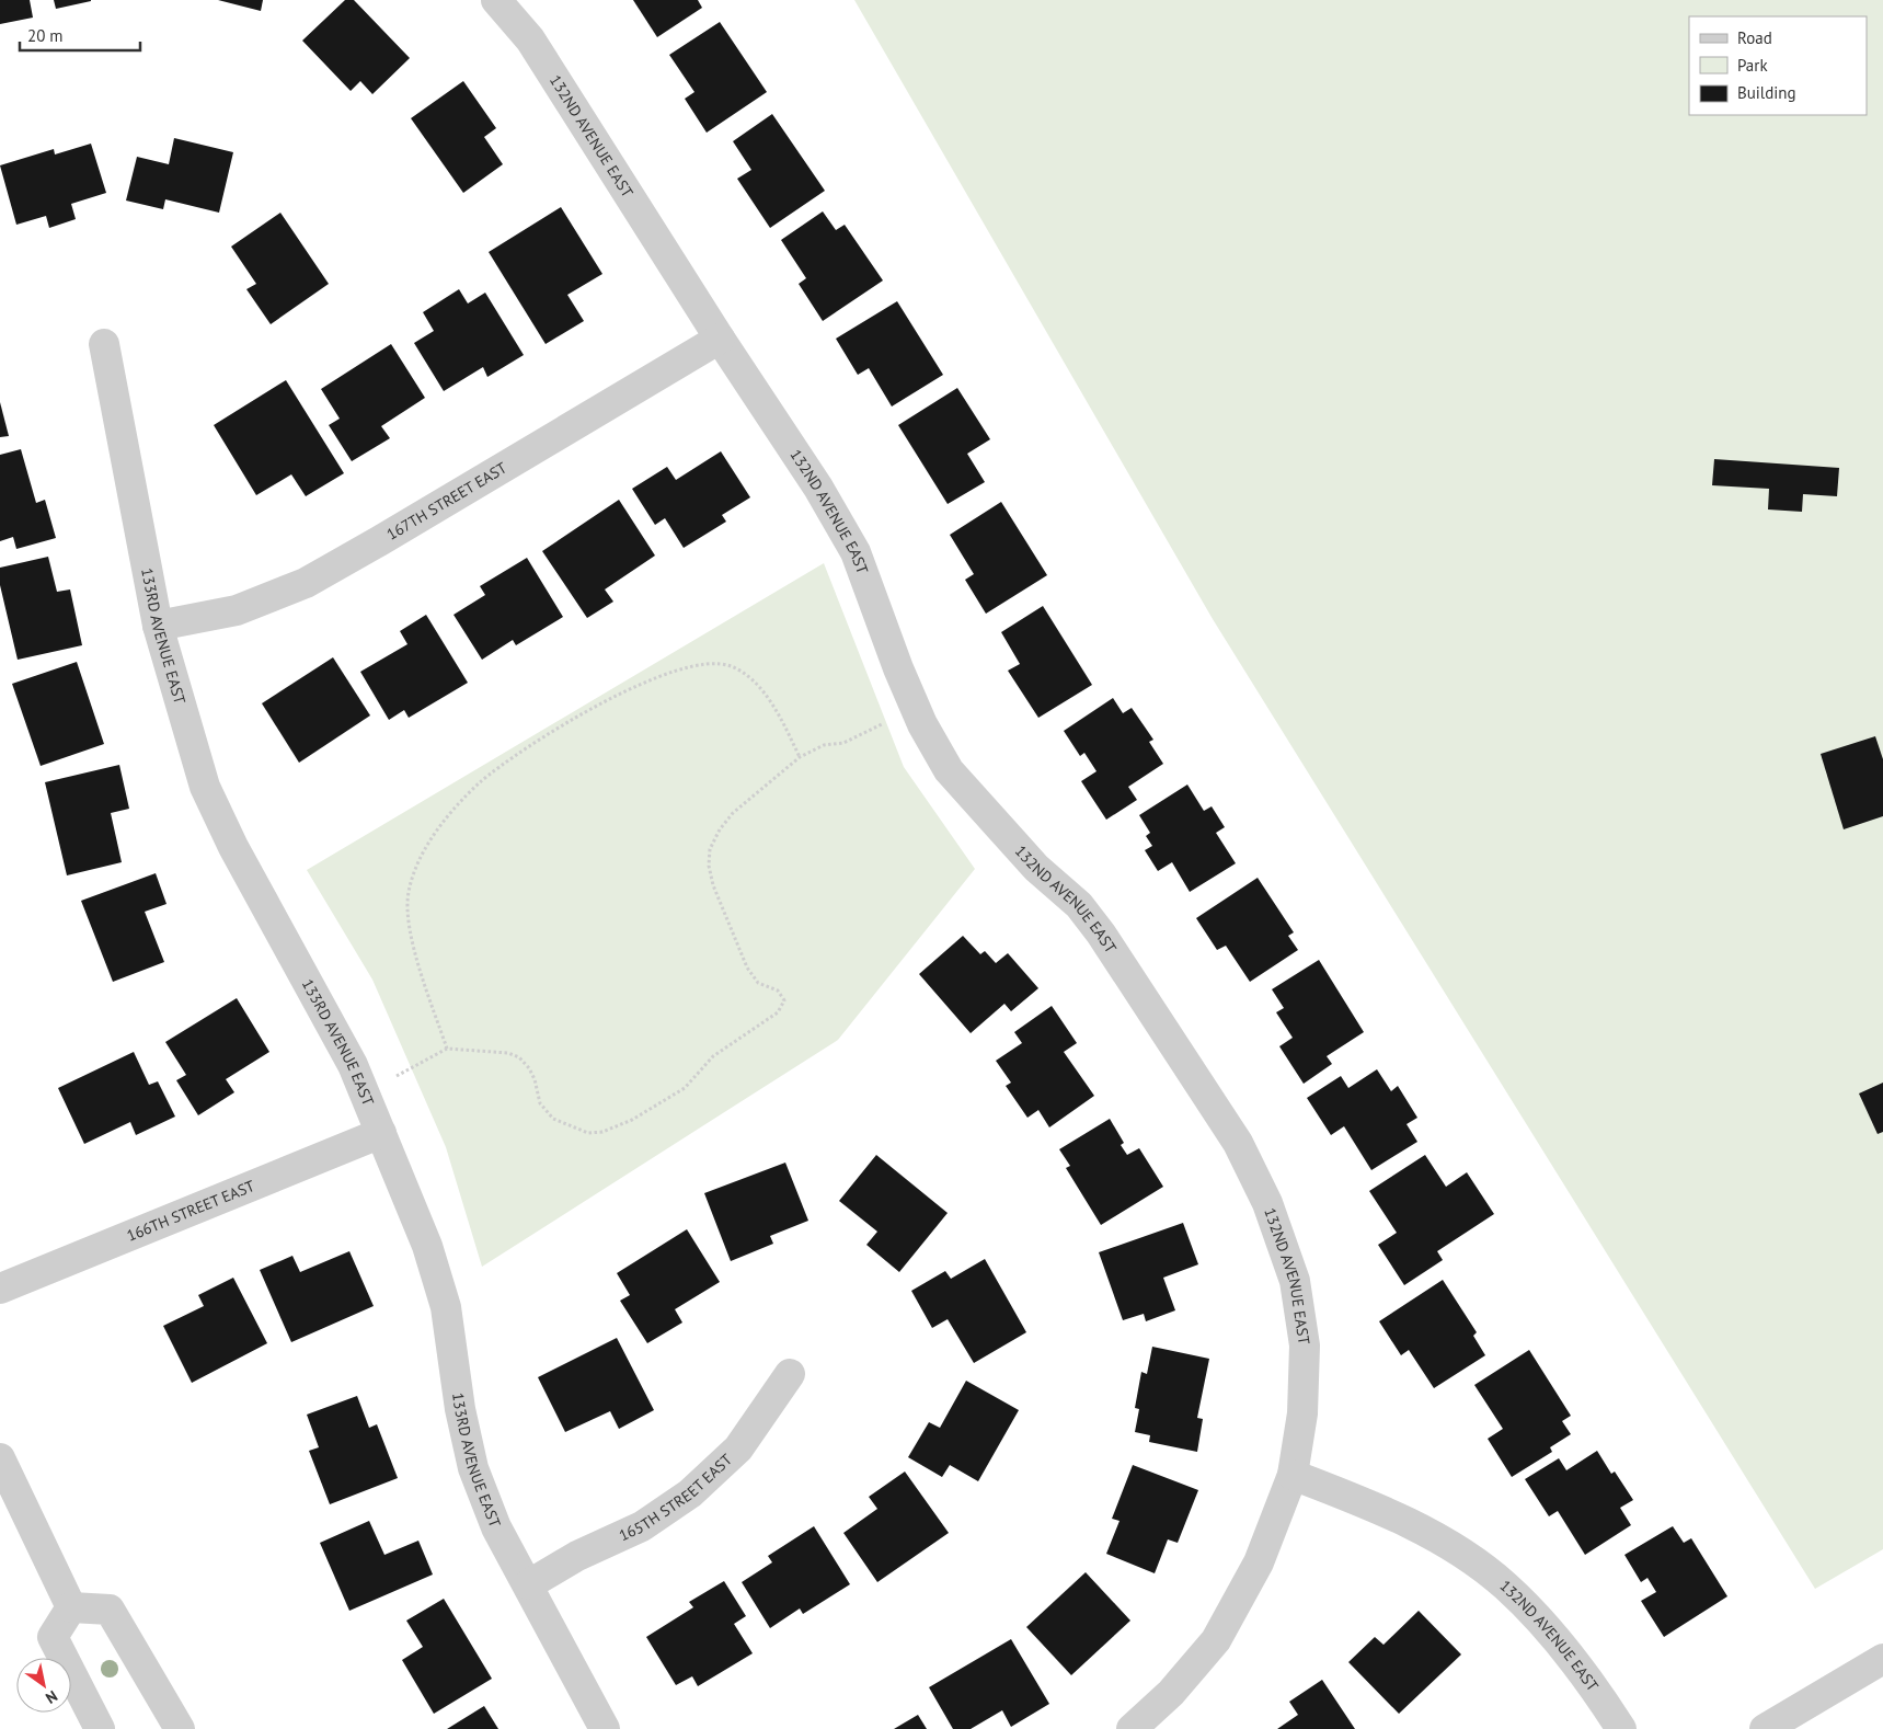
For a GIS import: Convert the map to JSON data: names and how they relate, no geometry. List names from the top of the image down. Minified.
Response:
{"streets":{"street":["132ND AVENUE EAST","167TH STREET EAST","133RD AVENUE EAST","166TH STREET EAST","165TH STREET EAST"]},"crossings":[["132ND AVENUE EAST","167TH STREET EAST"],["167TH STREET EAST","133RD AVENUE EAST"],["133RD AVENUE EAST","166TH STREET EAST"],["133RD AVENUE EAST","165TH STREET EAST"]],"legend":["Road","Park","Building"],"scale_bar":"20 m","north":"bottom right"}
